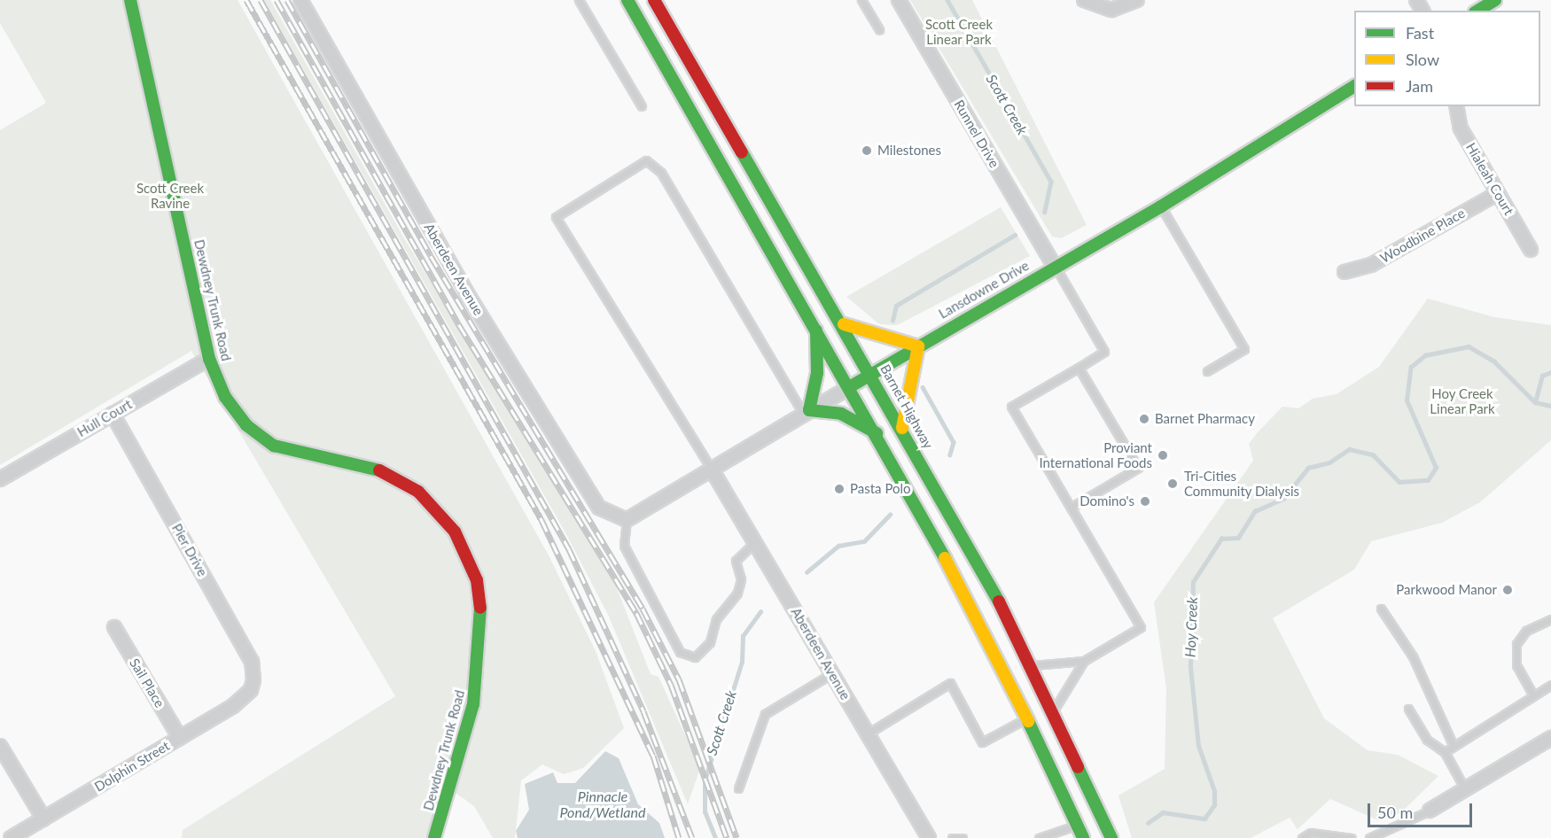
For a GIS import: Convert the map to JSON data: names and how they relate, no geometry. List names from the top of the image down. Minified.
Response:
{"streets":{"main road":["Lansdowne Drive","Dewdney Trunk Road","Barnet Highway"],"street":["Runnel Drive","Hialeah Court","Woodbine Place","Aberdeen Avenue","Hull Court","Pier Drive","Sail Place","Dolphin Street"]},"crossings":[["Runnel Drive","Lansdowne Drive"],["Hialeah Court","Woodbine Place"],["Aberdeen Avenue","Lansdowne Drive"],["Lansdowne Drive","Barnet Highway"],["Dewdney Trunk Road","Hull Court"],["Hull Court","Pier Drive"],["Pier Drive","Dolphin Street"],["Sail Place","Dolphin Street"]],"water":["Scott Creek","Hoy Creek","Pinnacle Pond/Wetland"],"parks":["Scott Creek Linear Park","Scott Creek Ravine","Hoy Creek Linear Park"],"places":["Milestones","Barnet Pharmacy","Proviant International Foods","Tri-Cities Community Dialysis","Pasta Polo","Domino's","Parkwood Manor"],"legend":["Fast","Slow","Jam"],"scale_bar":"50 m"}
